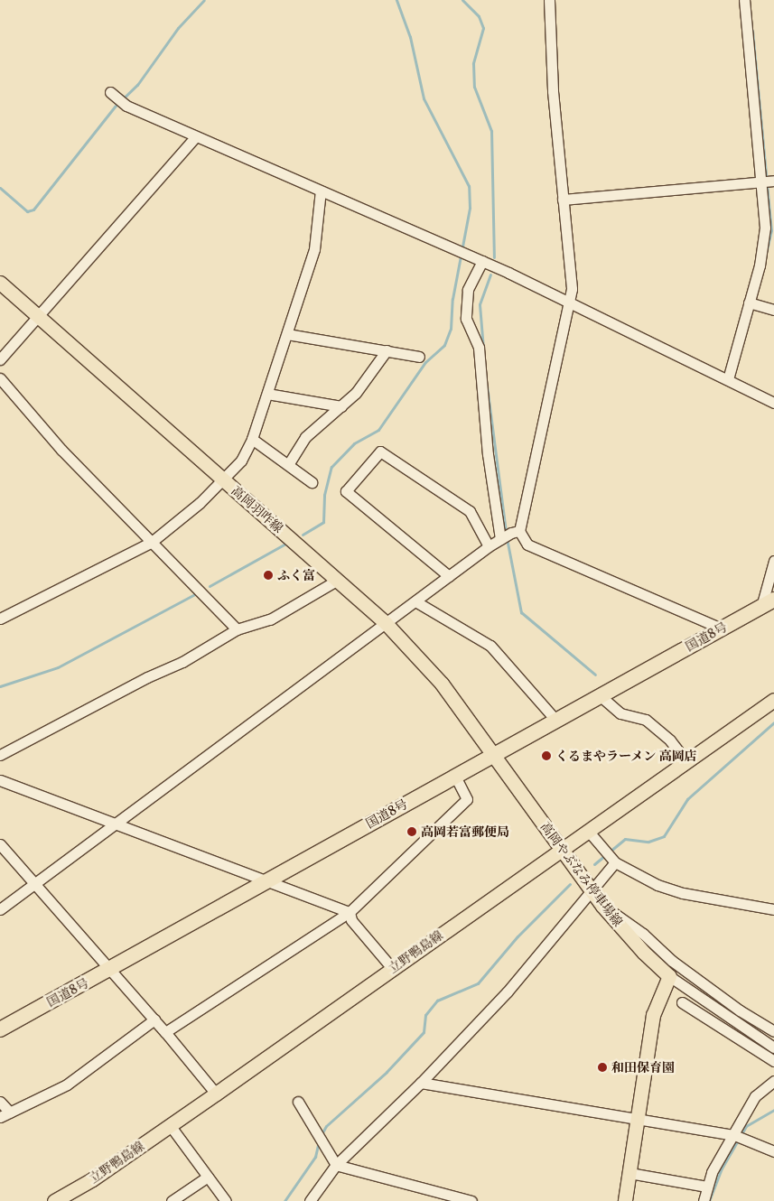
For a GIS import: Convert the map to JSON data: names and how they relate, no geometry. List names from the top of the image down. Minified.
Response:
{"streets":{"highway":["国道8号"],"main road":["高岡羽咋線","高岡やぶなみ停車場線","立野鴨島線"]},"crossings":[["高岡羽咋線","国道8号"],["高岡羽咋線","高岡やぶなみ停車場線"],["国道8号","高岡やぶなみ停車場線"],["高岡やぶなみ停車場線","立野鴨島線"]],"places":["ふく富","くるまやラーメン 高岡店","高岡若富郵便局","和田保育園"]}
